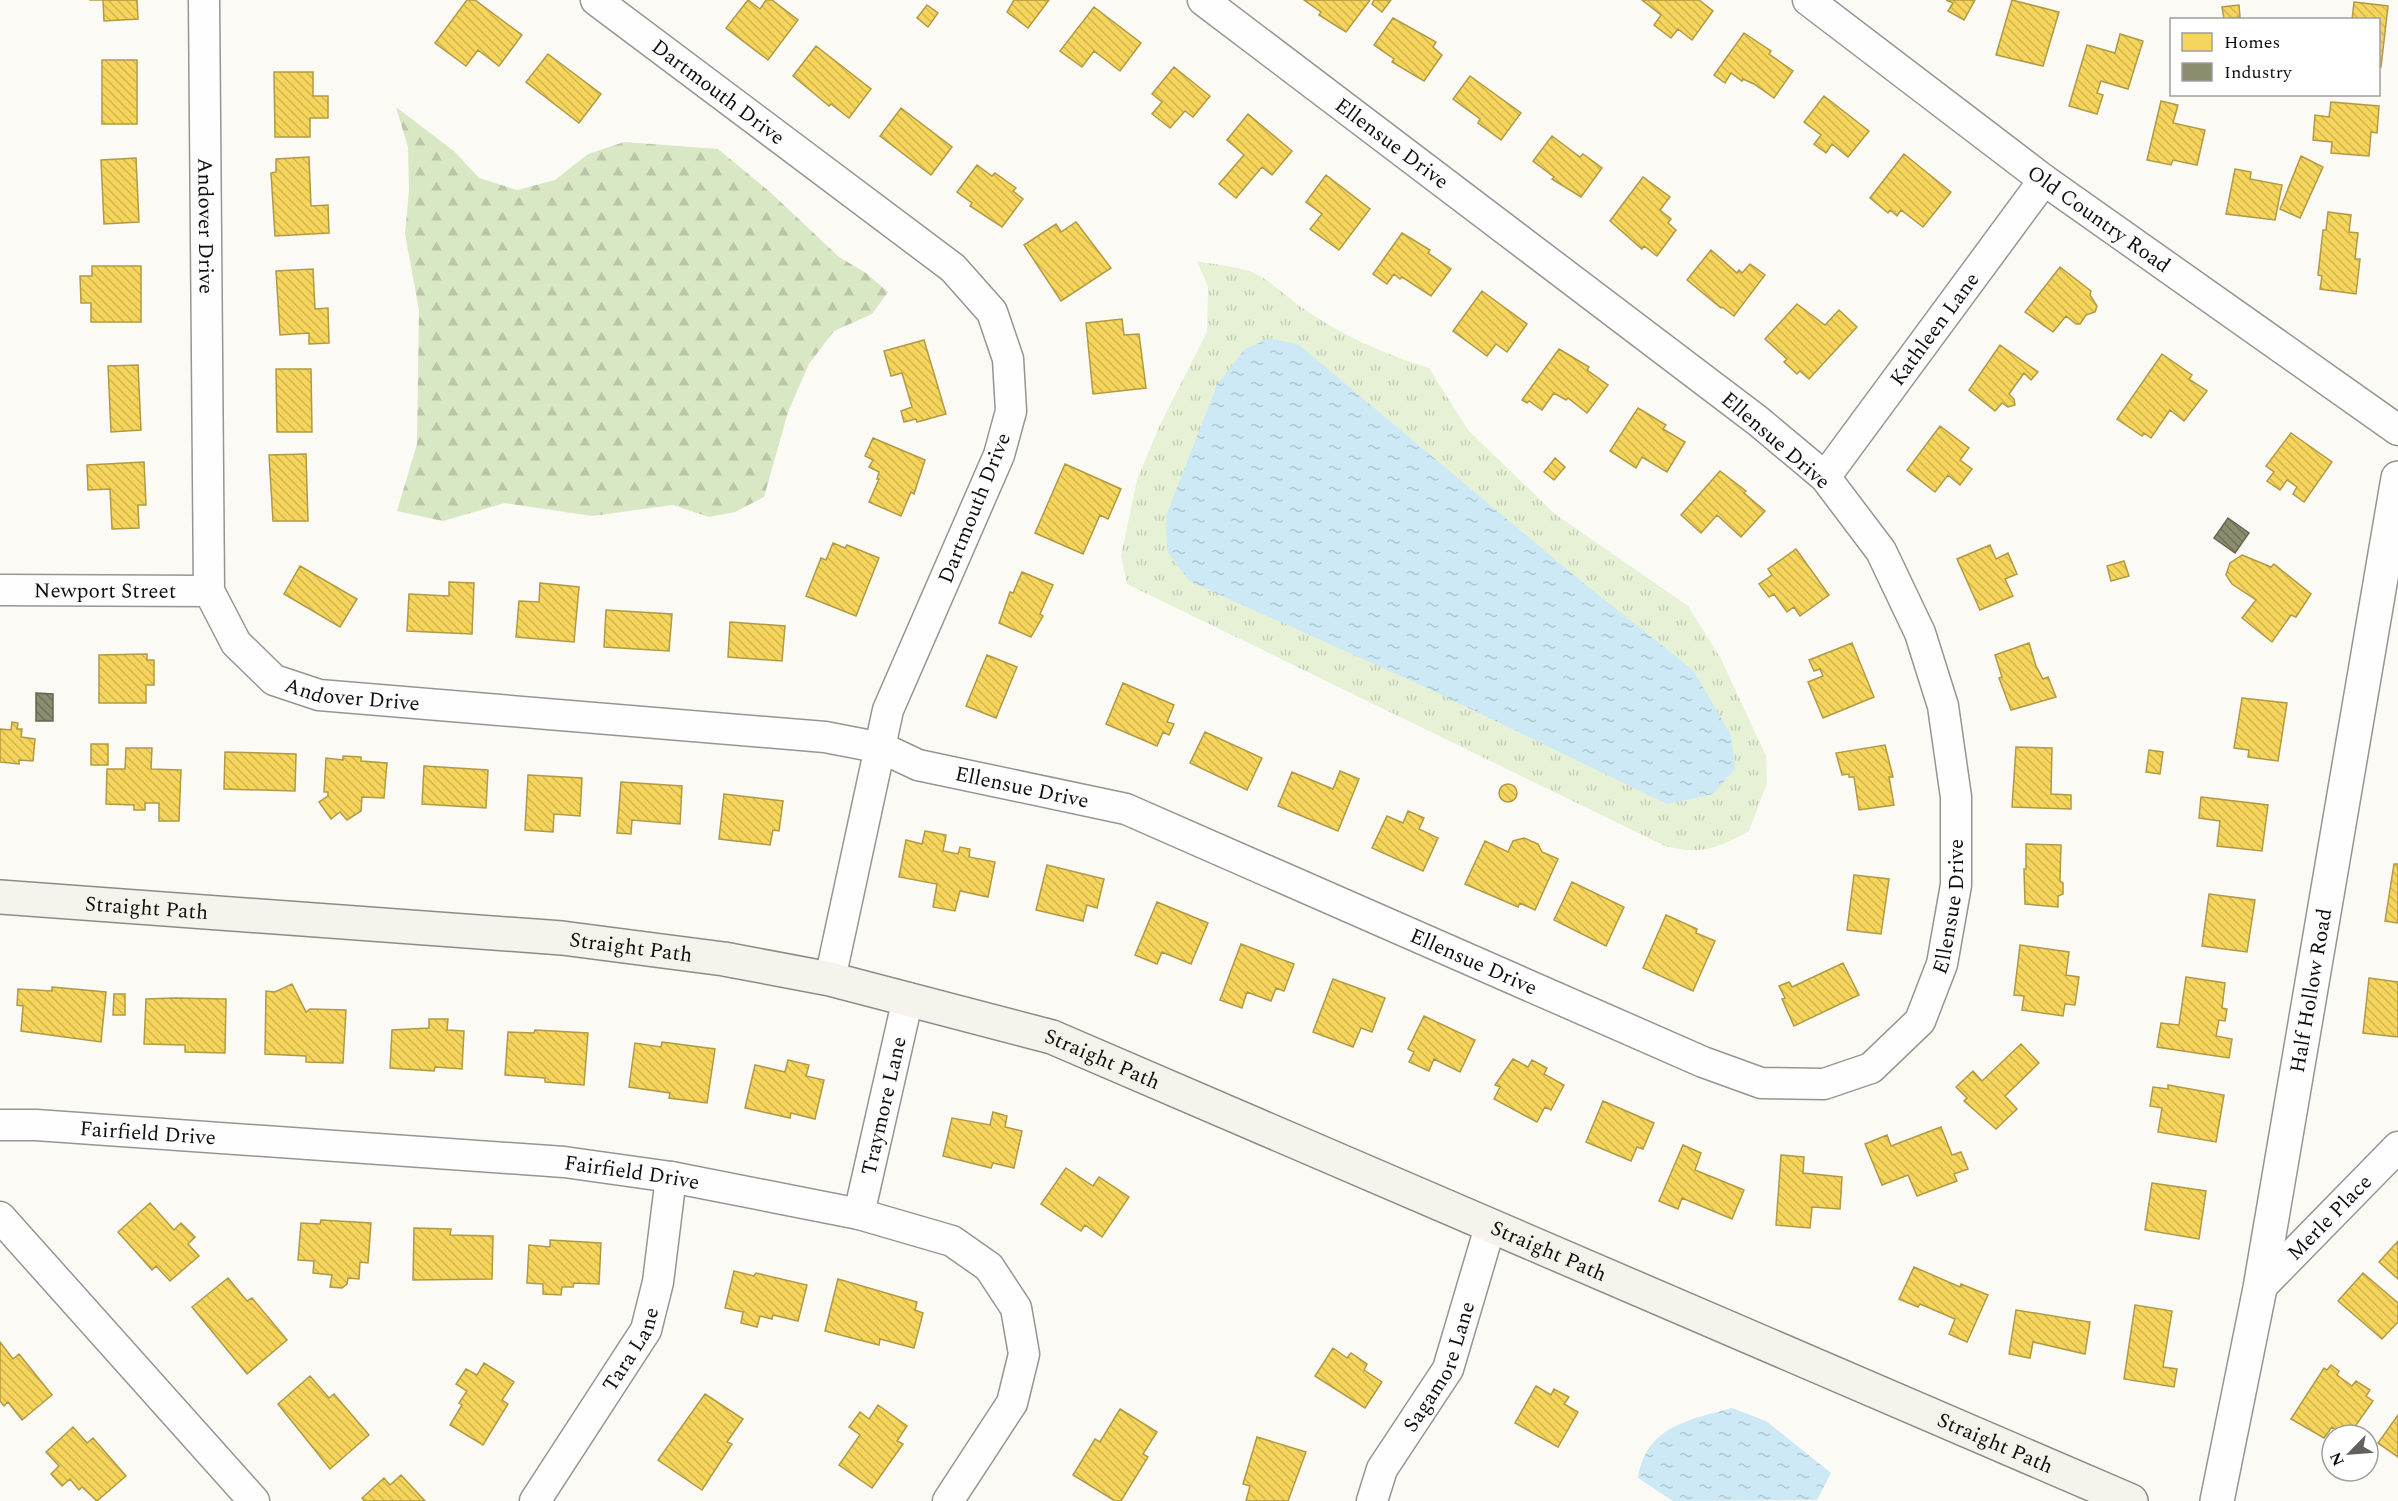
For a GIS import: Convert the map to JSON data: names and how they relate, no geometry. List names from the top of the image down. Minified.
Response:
{"streets":{"main road":["Straight Path"],"street":["Dartmouth Drive","Ellensue Drive","Old Country Road","Andover Drive","Kathleen Lane","Newport Street","Half Hollow Road","Traymore Lane","Fairfield Drive","Merle Place","Tara Lane","Sagamore Lane"]},"crossings":[["Dartmouth Drive","Ellensue Drive"],["Dartmouth Drive","Andover Drive"],["Dartmouth Drive","Straight Path"],["Ellensue Drive","Andover Drive"],["Ellensue Drive","Kathleen Lane"],["Old Country Road","Kathleen Lane"],["Andover Drive","Newport Street"],["Straight Path","Traymore Lane"],["Straight Path","Sagamore Lane"],["Half Hollow Road","Merle Place"],["Traymore Lane","Fairfield Drive"],["Fairfield Drive","Tara Lane"]],"legend":["Homes","Industry"],"north":"bottom left"}
